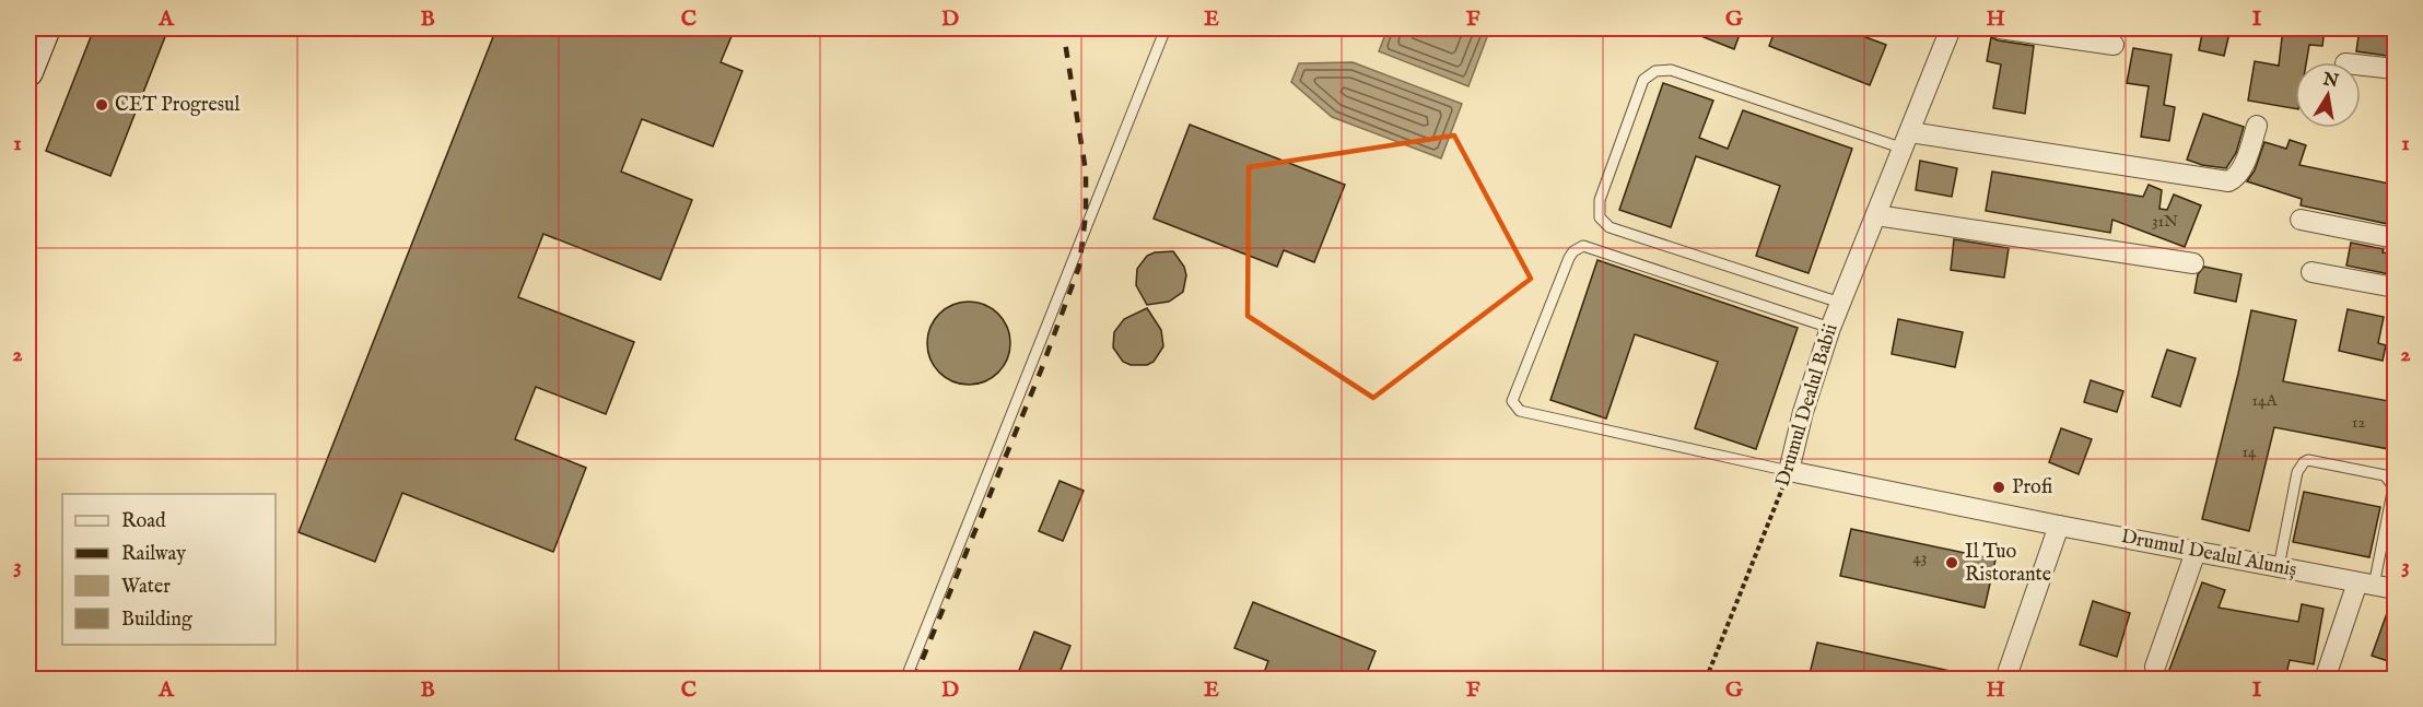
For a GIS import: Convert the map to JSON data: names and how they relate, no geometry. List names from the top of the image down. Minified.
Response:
{"streets":{"street":["Drumul Dealul Babii","Drumul Dealul Aluniș"]},"crossings":[["Drumul Dealul Babii","Drumul Dealul Aluniș"]],"places":["CET Progresul","Profi","Il Tuo Ristorante"],"house_numbers":["31N","14A","12","14","43"],"legend":["Road","Railway","Water","Building"],"north":"top","grid":{"columns":["A","B","C","D","E","F","G","H","I"],"rows":["1","2","3"]}}
